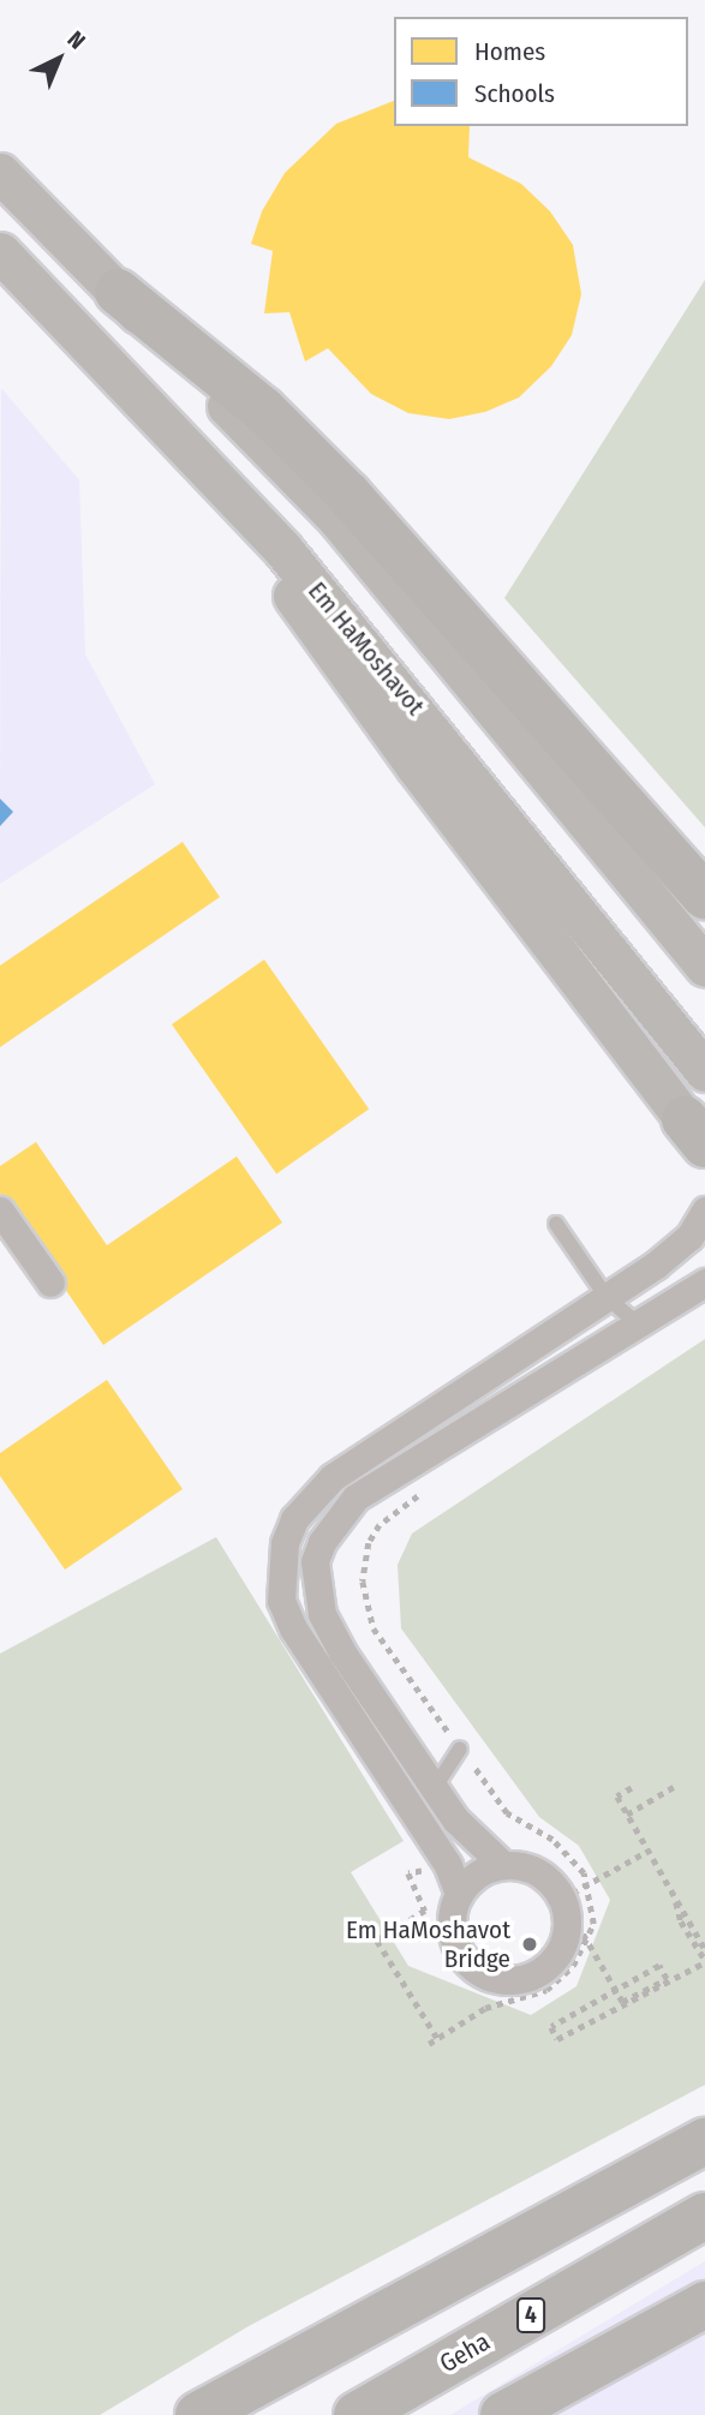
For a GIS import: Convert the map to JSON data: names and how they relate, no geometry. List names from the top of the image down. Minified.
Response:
{"streets":{"highway":["4","Geha"],"main road":["Em HaMoshavot"]},"places":["Em HaMoshavot Bridge"],"legend":["Homes","Schools"],"north":"top right"}
